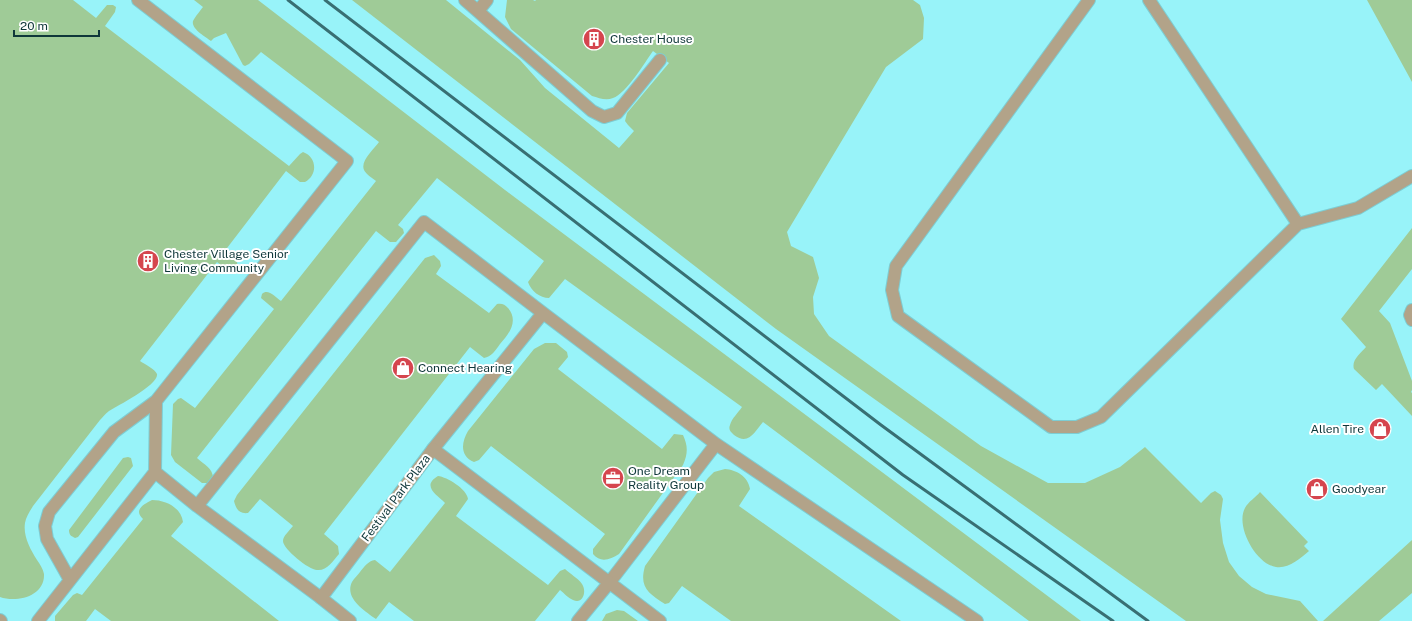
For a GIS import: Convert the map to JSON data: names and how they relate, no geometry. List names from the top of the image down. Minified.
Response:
{"streets":{"street":["Festival Park Plaza"]},"places":{"building":["Chester House","Chester Village Senior Living Community"],"shop":["Connect Hearing","Allen Tire","Goodyear"],"office":["One Dream Reality Group"]},"scale_bar":"20 m"}
